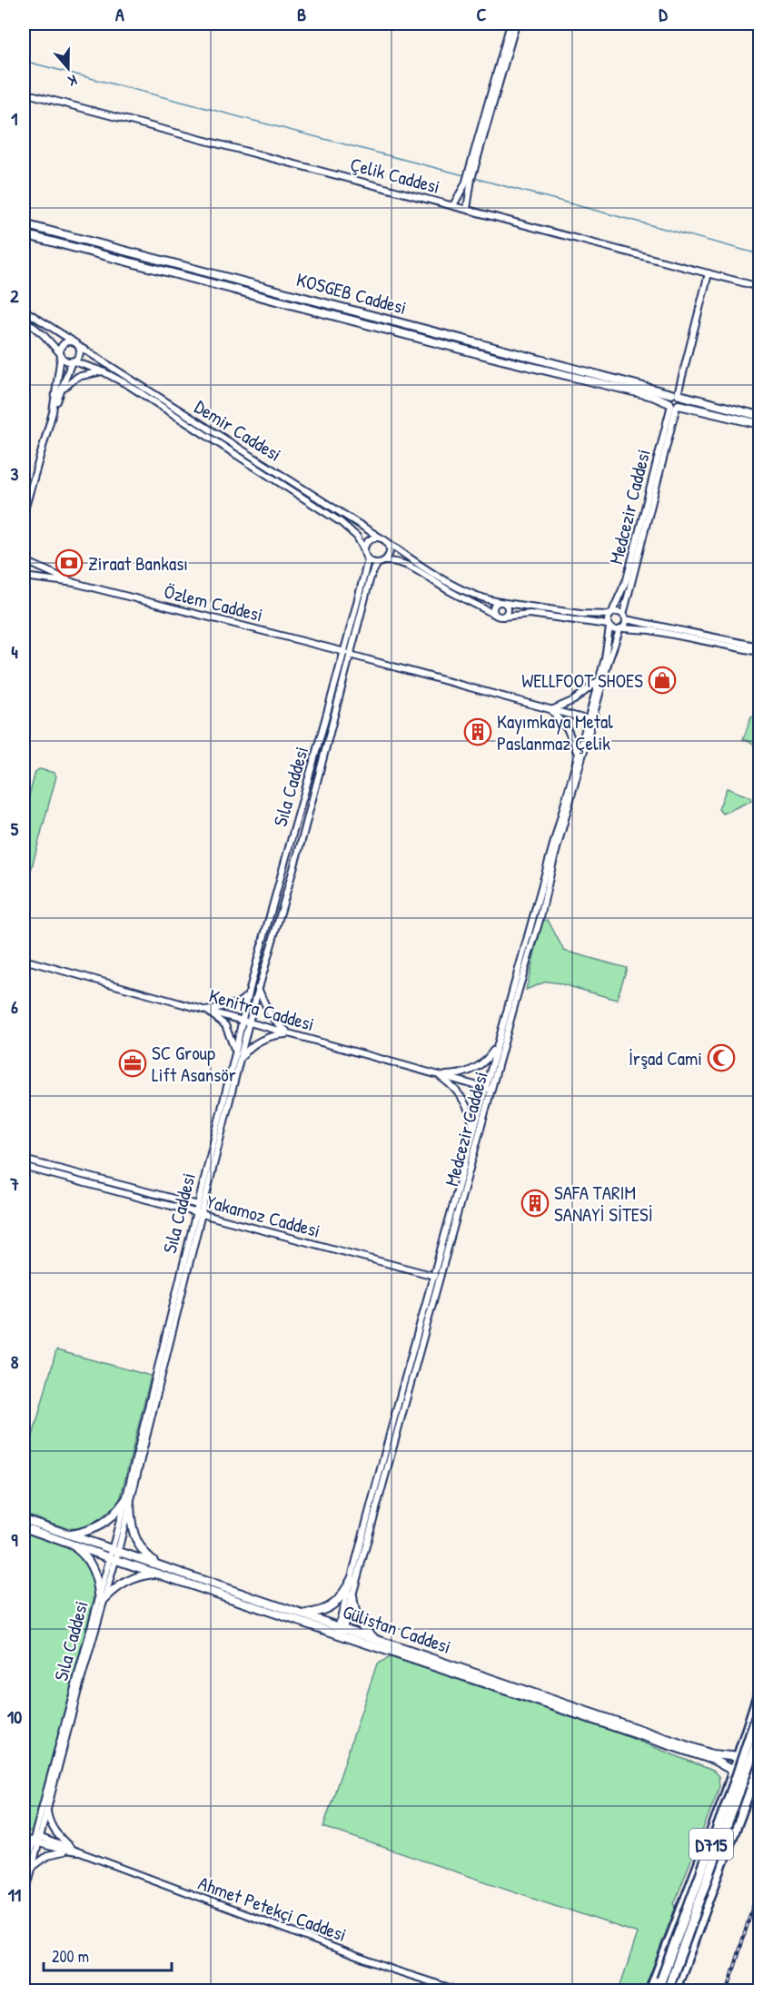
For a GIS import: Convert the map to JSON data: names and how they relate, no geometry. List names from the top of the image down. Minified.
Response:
{"streets":{"highway":["D715"],"main road":["KOSGEB Caddesi","Gülistan Caddesi"],"street":["Çelik Caddesi","Demir Caddesi","Medcezir Caddesi","Özlem Caddesi","Sıla Caddesi","Kenitra Caddesi","Yakamoz Caddesi","Ahmet Petekçi Caddesi"]},"crossings":[["KOSGEB Caddesi","Medcezir Caddesi"],["Demir Caddesi","Medcezir Caddesi"],["Demir Caddesi","Sıla Caddesi"],["Medcezir Caddesi","Özlem Caddesi"],["Medcezir Caddesi","Kenitra Caddesi"],["Medcezir Caddesi","Yakamoz Caddesi"],["Medcezir Caddesi","Gülistan Caddesi"],["Özlem Caddesi","Sıla Caddesi"],["Sıla Caddesi","Kenitra Caddesi"],["Sıla Caddesi","Yakamoz Caddesi"],["Sıla Caddesi","Gülistan Caddesi"],["Sıla Caddesi","Ahmet Petekçi Caddesi"]],"places":{"bank":["Ziraat Bankası"],"shop":["WELLFOOT SHOES"],"building":["Kayımkaya Metal Paslanmaz Çelik","SAFA TARIM SANAYİ SİTESİ"],"mosque":["İrşad Cami"],"office":["SC Group Lift Asansör"]},"scale_bar":"200 m","north":"bottom","grid":{"columns":["A","B","C","D"],"rows":["1","2","3","4","5","6","7","8","9","10","11"]}}
